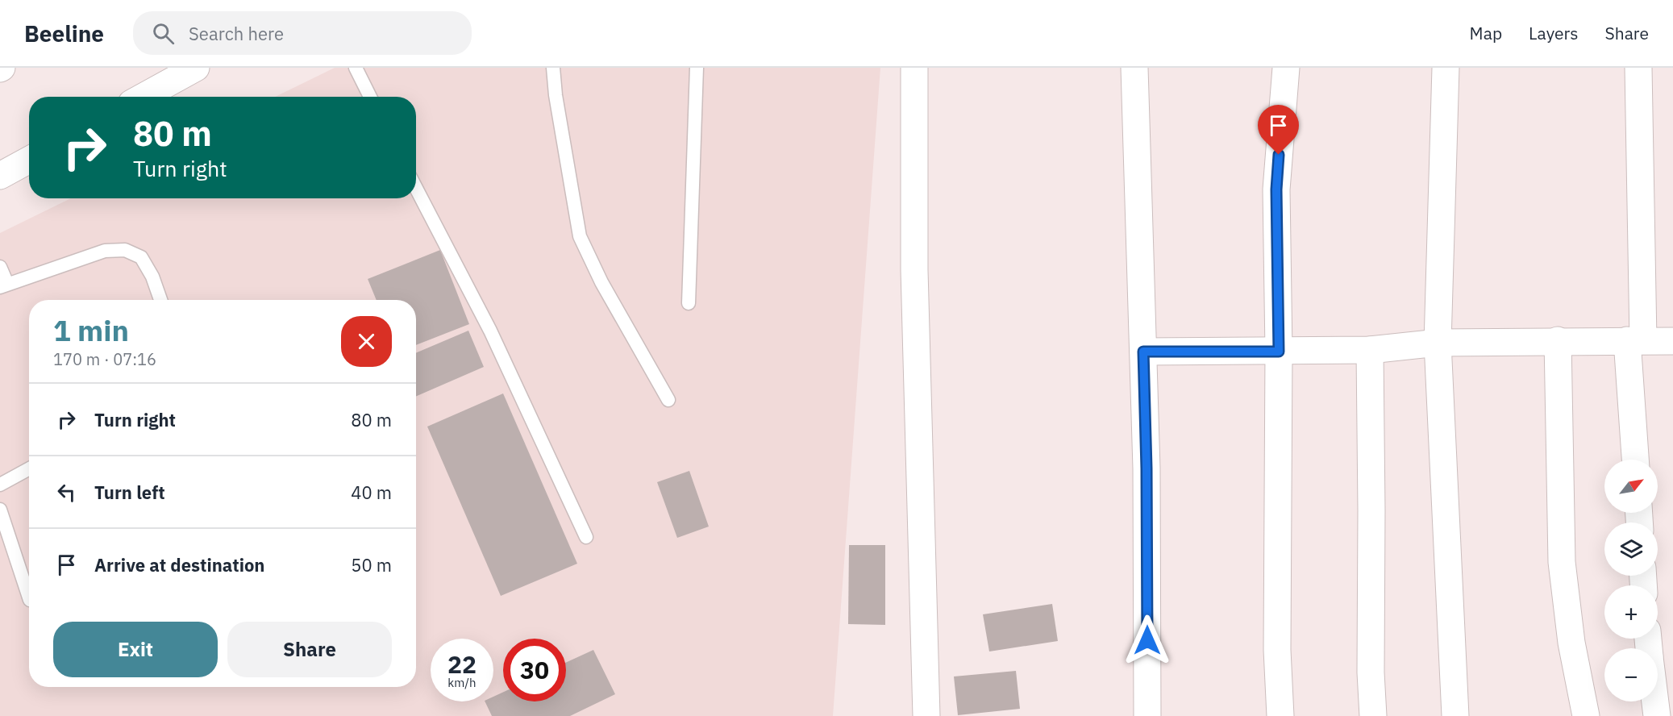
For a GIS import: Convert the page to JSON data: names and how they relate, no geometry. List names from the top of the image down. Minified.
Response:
{"north":"top right","page":{"header":"Beeline","search":"Search here","nav":["Map","Layers","Share"],"turn":["80 m","Turn right"],"heading":["1 min","170 m · 07:16"],"list":[{"name":"Turn right","value":"80 m"},{"name":"Turn left","value":"40 m"},{"name":"Arrive at destination","value":"50 m"}],"map_buttons":["+","−"],"buttons":["Exit","Share"],"speed":"22 km/h","limit":"30"}}
